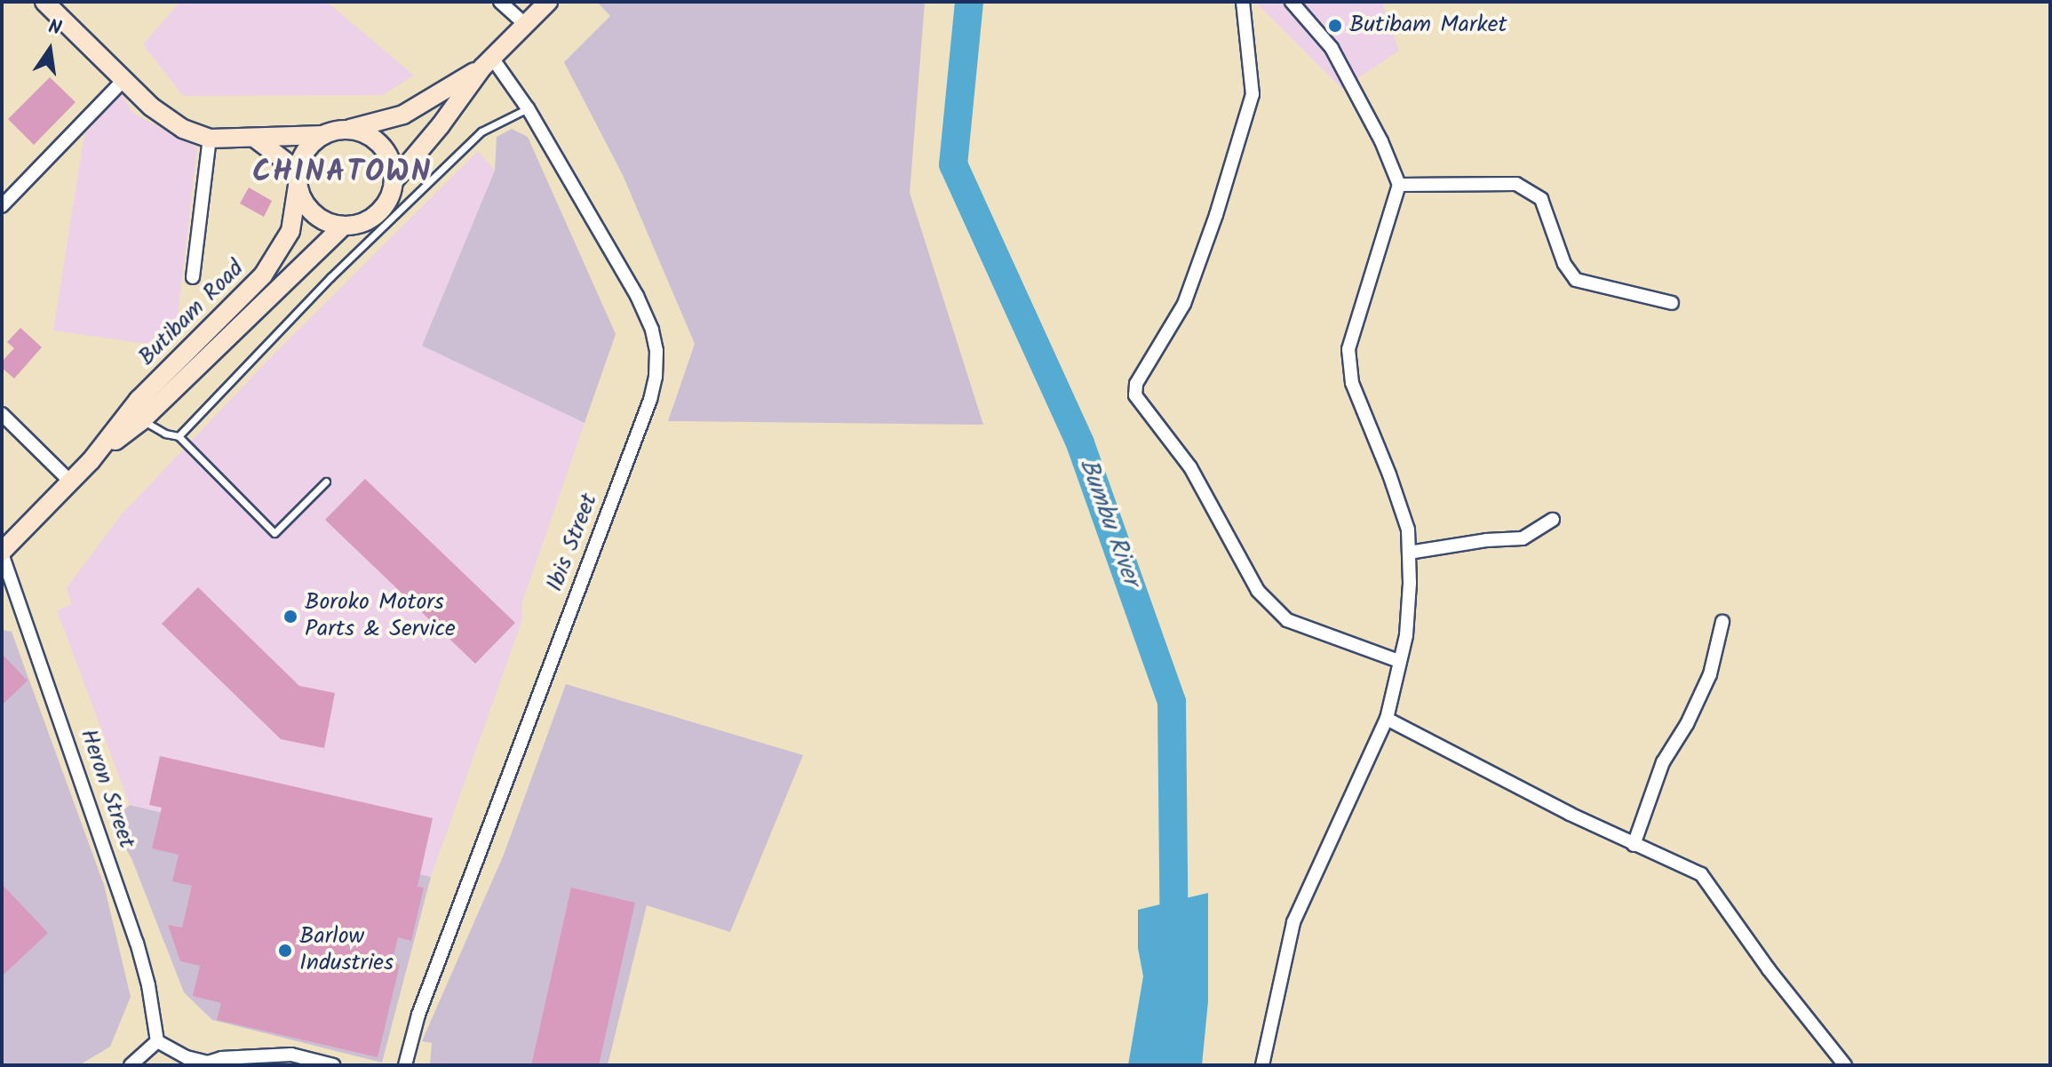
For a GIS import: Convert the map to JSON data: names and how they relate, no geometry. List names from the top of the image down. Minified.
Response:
{"streets":{"main road":["Butibam Road"],"street":["Ibis Street","Heron Street"]},"crossings":[["Butibam Road","Heron Street"]],"districts":["CHINATOWN"],"water":["Bumbu River"],"places":["Butibam Market","Boroko Motors Parts & Service","Barlow Industries"],"north":"top"}
